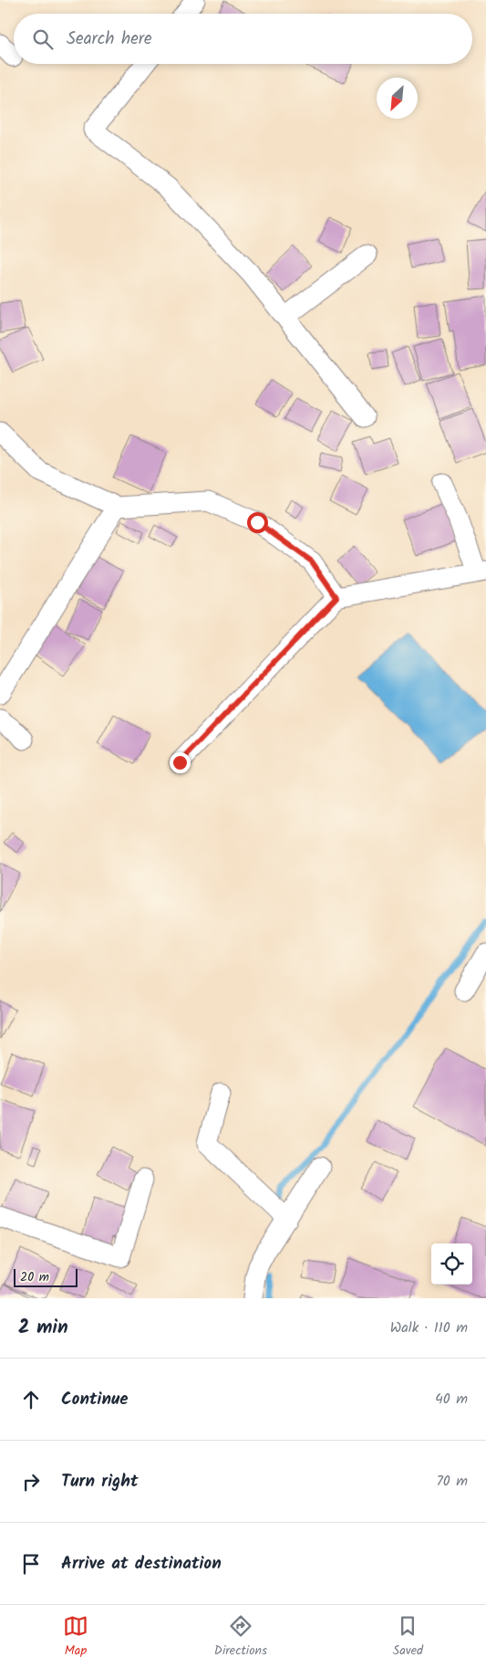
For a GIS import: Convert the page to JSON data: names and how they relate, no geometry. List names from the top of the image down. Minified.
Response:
{"scale_bar":"20 m","north":"bottom left","page":{"search":"Search here","scale":"20 m","heading":["2 min","Walk · 110 m"],"list":[["Continue","40 m"],["Turn right","70 m"],"Arrive at destination"],"nav":["Map","Directions","Saved"]}}
